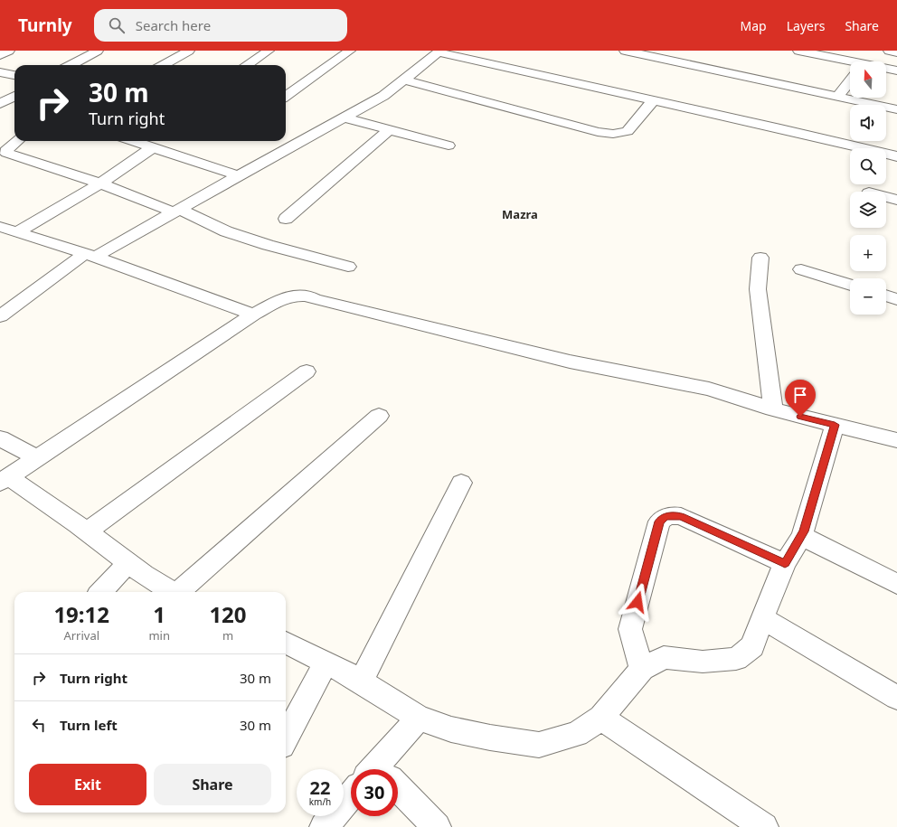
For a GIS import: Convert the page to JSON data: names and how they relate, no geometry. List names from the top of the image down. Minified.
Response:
{"districts":["Mazra"],"north":"top","page":{"header":"Turnly","search":"Search here","nav":["Map","Layers","Share"],"map_buttons":["+","−"],"turn":["30 m","Turn right"],"eta":["19:12","Arrival","1","min","120","m"],"list":[{"name":"Turn right","value":"30 m"},{"name":"Turn left","value":"30 m"}],"buttons":["Exit","Share"],"speed":"22 km/h","limit":"30"}}
